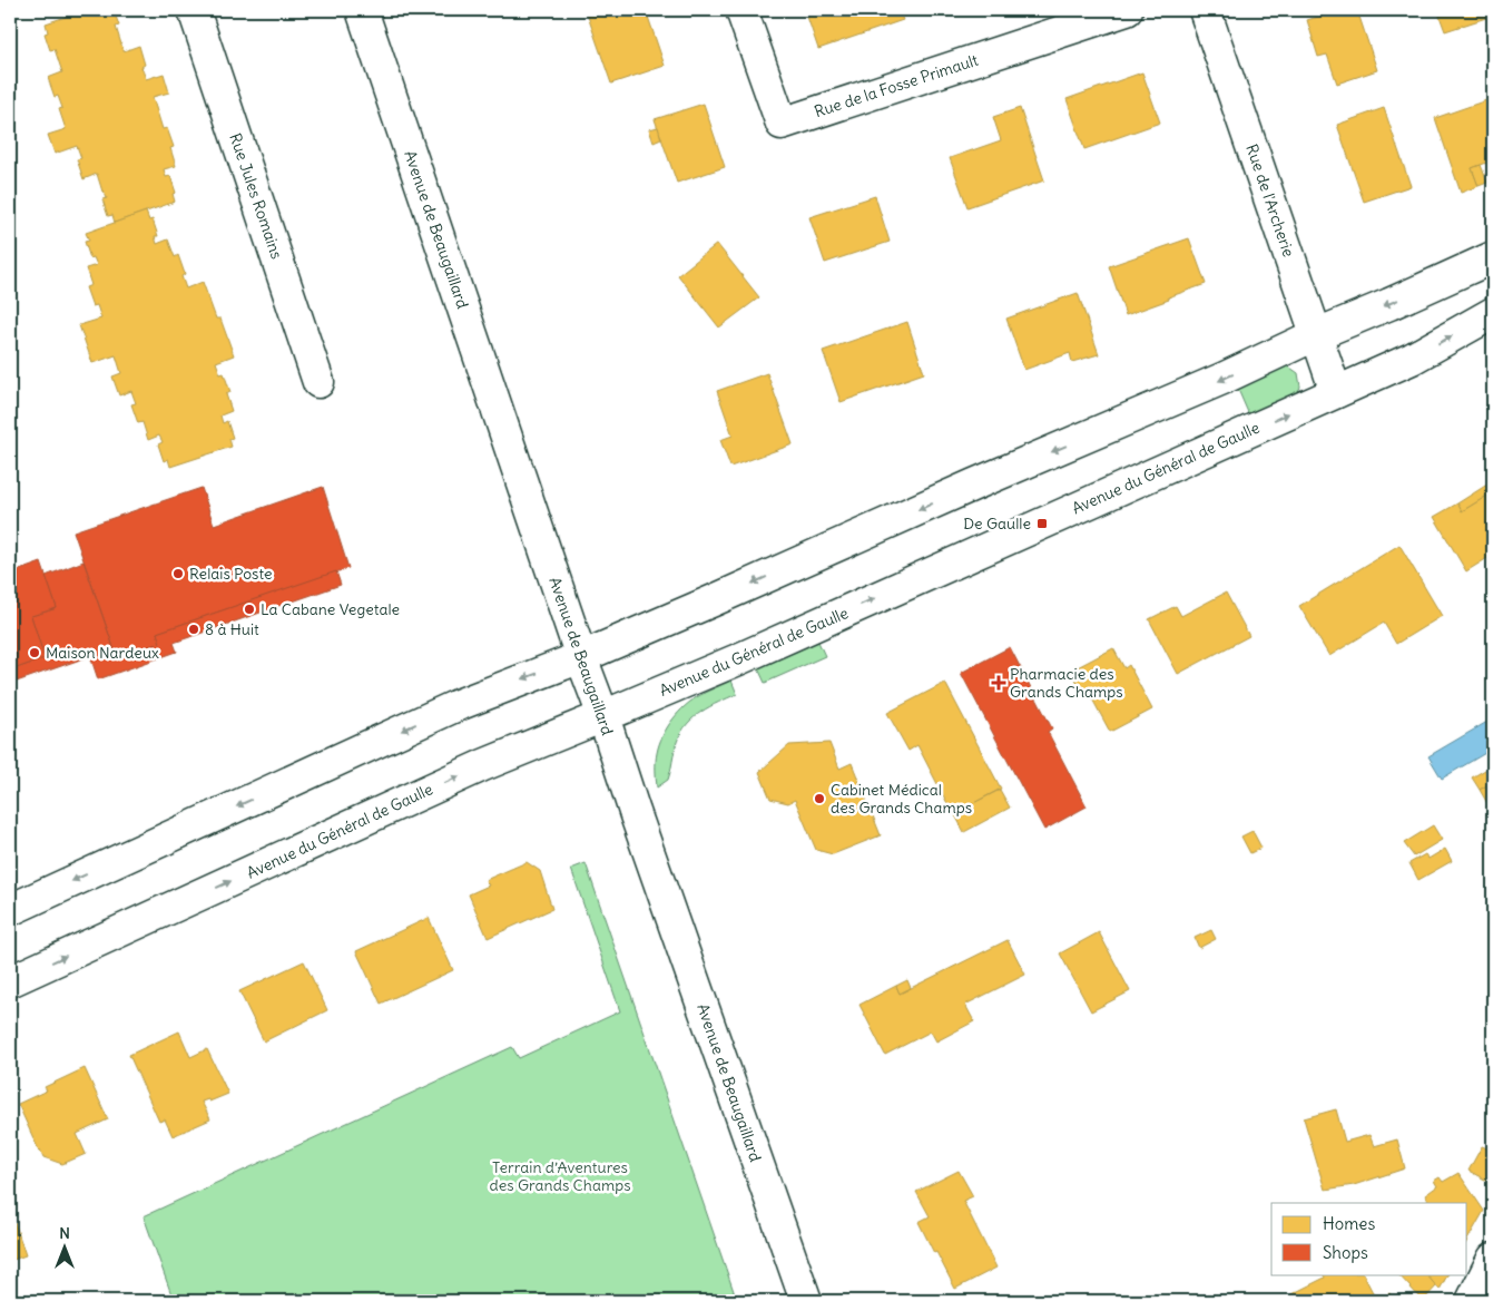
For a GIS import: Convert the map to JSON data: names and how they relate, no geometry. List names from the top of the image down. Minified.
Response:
{"streets":{"street":["Rue de la Fosse Primault","Rue Jules Romains","Rue de l'Archerie","Avenue de Beaugaillard","Avenue du Général de Gaulle"]},"crossings":[["Rue de l'Archerie","Avenue du Général de Gaulle"],["Avenue de Beaugaillard","Avenue du Général de Gaulle"]],"parks":["Terrain d’Aventures des Grands Champs"],"places":{"transit":["De Gaulle"],"other":["Relais Poste","La Cabane Vegetale","8 à Huit","Maison Nardeux","Cabinet Médical des Grands Champs"],"health":["Pharmacie des Grands Champs"]},"legend":["Homes","Shops"],"north":"top"}
